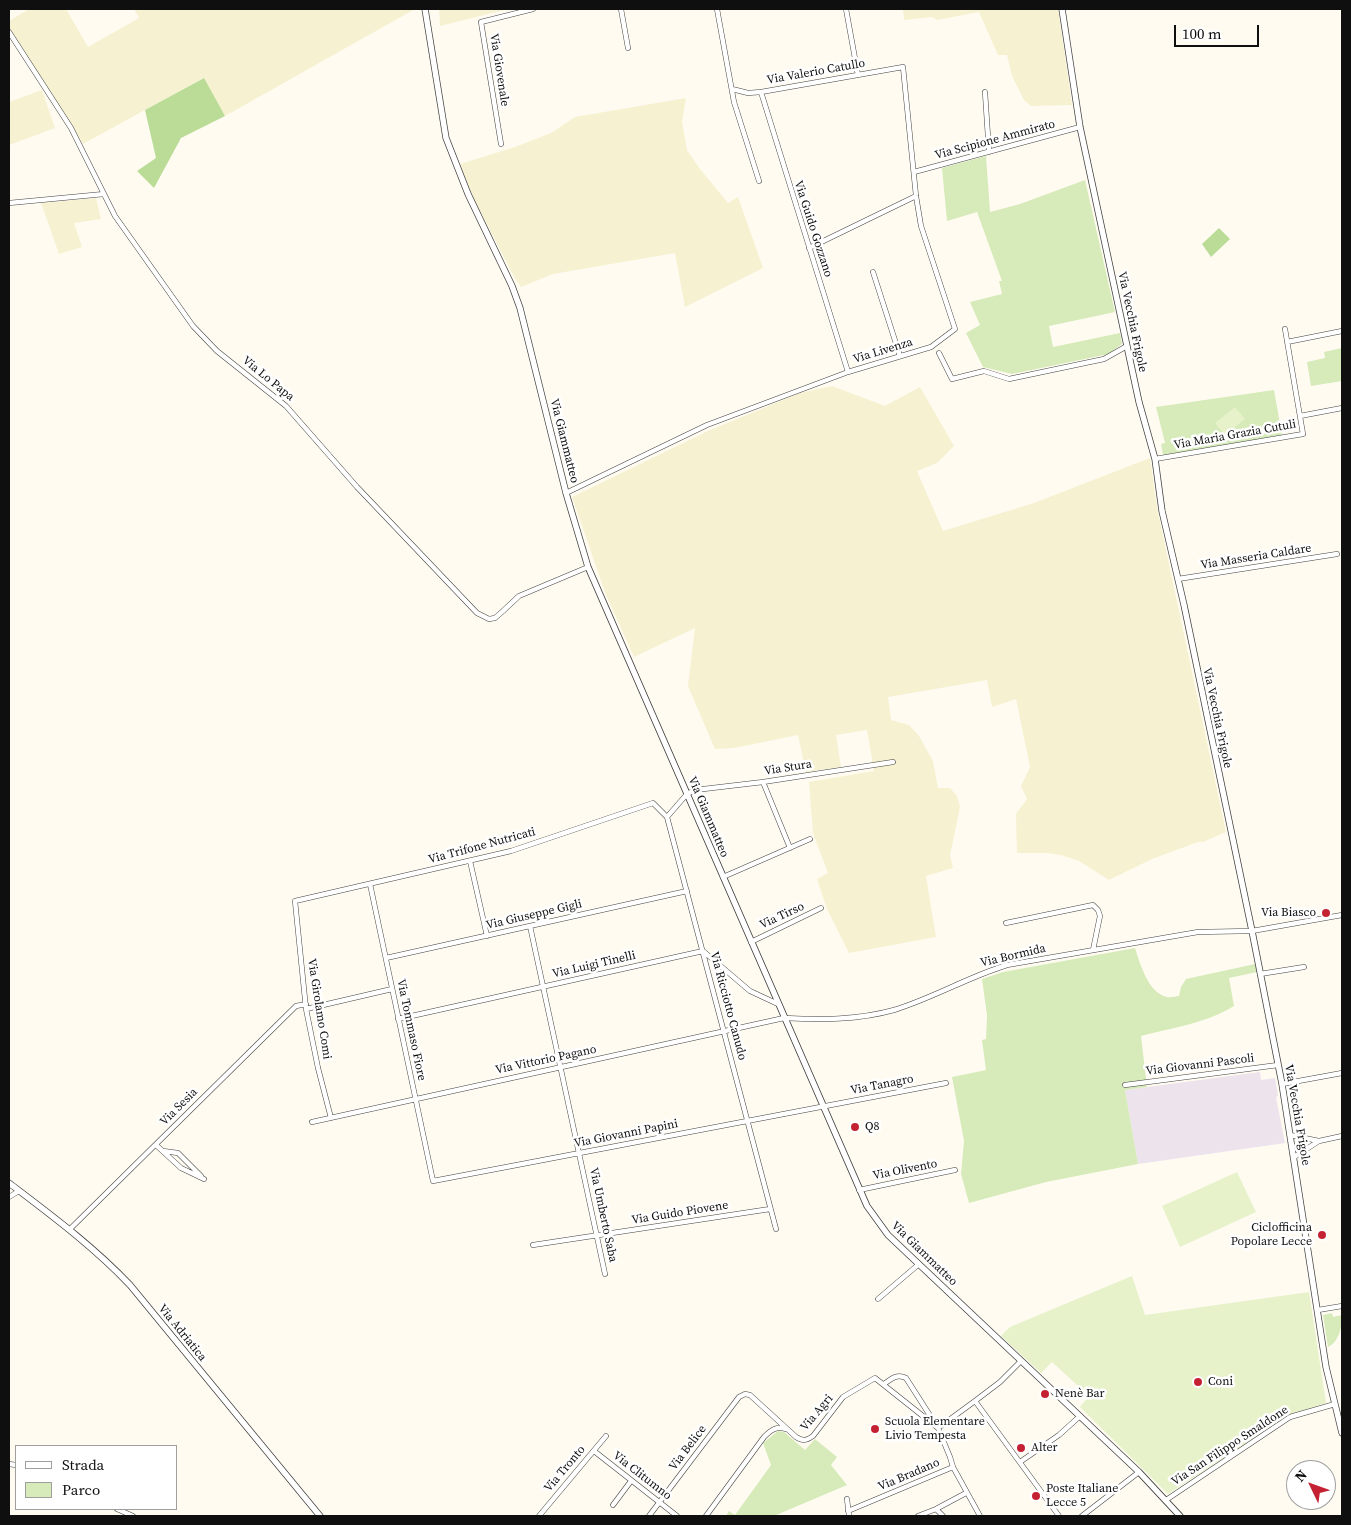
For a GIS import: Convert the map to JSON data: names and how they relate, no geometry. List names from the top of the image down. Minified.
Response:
{"streets":{"street":["Via Giovenale","Via Valerio Catullo","Via Scipione Ammirato","Via Guido Gozzano","Via Vecchia Frigole","Via Livenza","Via Lo Papa","Via Maria Grazia Cutuli","Via Giammatteo","Via Masseria Caldare","Via Stura","Via Trifone Nutricati","Via Giuseppe Gigli","Via Tirso","Via Bormida","Via Luigi Tinelli","Via Ricciotto Canudo","Via Girolamo Comi","Via Tommaso Fiore","Via Vittorio Pagano","Via Giovanni Pascoli","Via Tanagro","Via Sesia","Via Giovanni Papini","Via Olivento","Via Guido Piovene","Via Umberto Saba","Via Adriatica","Via Agri","Via San Filippo Smaldone","Via Belice","Via Tronto","Via Bradano","Via Clitumno"]},"crossings":[["Via Valerio Catullo","Via Guido Gozzano"],["Via Valerio Catullo","Via Livenza"],["Via Scipione Ammirato","Via Vecchia Frigole"],["Via Scipione Ammirato","Via Livenza"],["Via Guido Gozzano","Via Livenza"],["Via Vecchia Frigole","Via Maria Grazia Cutuli"],["Via Vecchia Frigole","Via Masseria Caldare"],["Via Vecchia Frigole","Via Bormida"],["Via Vecchia Frigole","Via Giovanni Pascoli"],["Via Vecchia Frigole","Via San Filippo Smaldone"],["Via Livenza","Via Giammatteo"],["Via Lo Papa","Via Giammatteo"],["Via Giammatteo","Via Stura"],["Via Giammatteo","Via Tirso"],["Via Giammatteo","Via Bormida"],["Via Giammatteo","Via Vittorio Pagano"],["Via Giammatteo","Via Tanagro"],["Via Giammatteo","Via Giovanni Papini"],["Via Giammatteo","Via Olivento"],["Via Giammatteo","Via San Filippo Smaldone"],["Via Trifone Nutricati","Via Ricciotto Canudo"],["Via Trifone Nutricati","Via Girolamo Comi"],["Via Trifone Nutricati","Via Tommaso Fiore"],["Via Giuseppe Gigli","Via Ricciotto Canudo"],["Via Giuseppe Gigli","Via Tommaso Fiore"],["Via Giuseppe Gigli","Via Umberto Saba"],["Via Bormida","Via Vittorio Pagano"],["Via Luigi Tinelli","Via Ricciotto Canudo"],["Via Luigi Tinelli","Via Tommaso Fiore"],["Via Luigi Tinelli","Via Umberto Saba"],["Via Ricciotto Canudo","Via Vittorio Pagano"],["Via Ricciotto Canudo","Via Giovanni Papini"],["Via Ricciotto Canudo","Via Guido Piovene"],["Via Girolamo Comi","Via Vittorio Pagano"],["Via Girolamo Comi","Via Sesia"],["Via Tommaso Fiore","Via Vittorio Pagano"],["Via Tommaso Fiore","Via Sesia"],["Via Tommaso Fiore","Via Giovanni Papini"],["Via Vittorio Pagano","Via Umberto Saba"],["Via Tanagro","Via Giovanni Papini"],["Via Sesia","Via Adriatica"],["Via Giovanni Papini","Via Umberto Saba"],["Via Guido Piovene","Via Umberto Saba"],["Via Agri","Via Belice"],["Via Agri","Via Bradano"],["Via Belice","Via Clitumno"],["Via Tronto","Via Clitumno"]],"places":["Via Biasco","Q8","Ciclofficina Popolare Lecce","Coni","Nenè Bar","Scuola Elementare Livio Tempesta","Alter","Poste Italiane Lecce 5"],"legend":["Strada","Parco"],"scale_bar":"100 m","north":"top left"}
